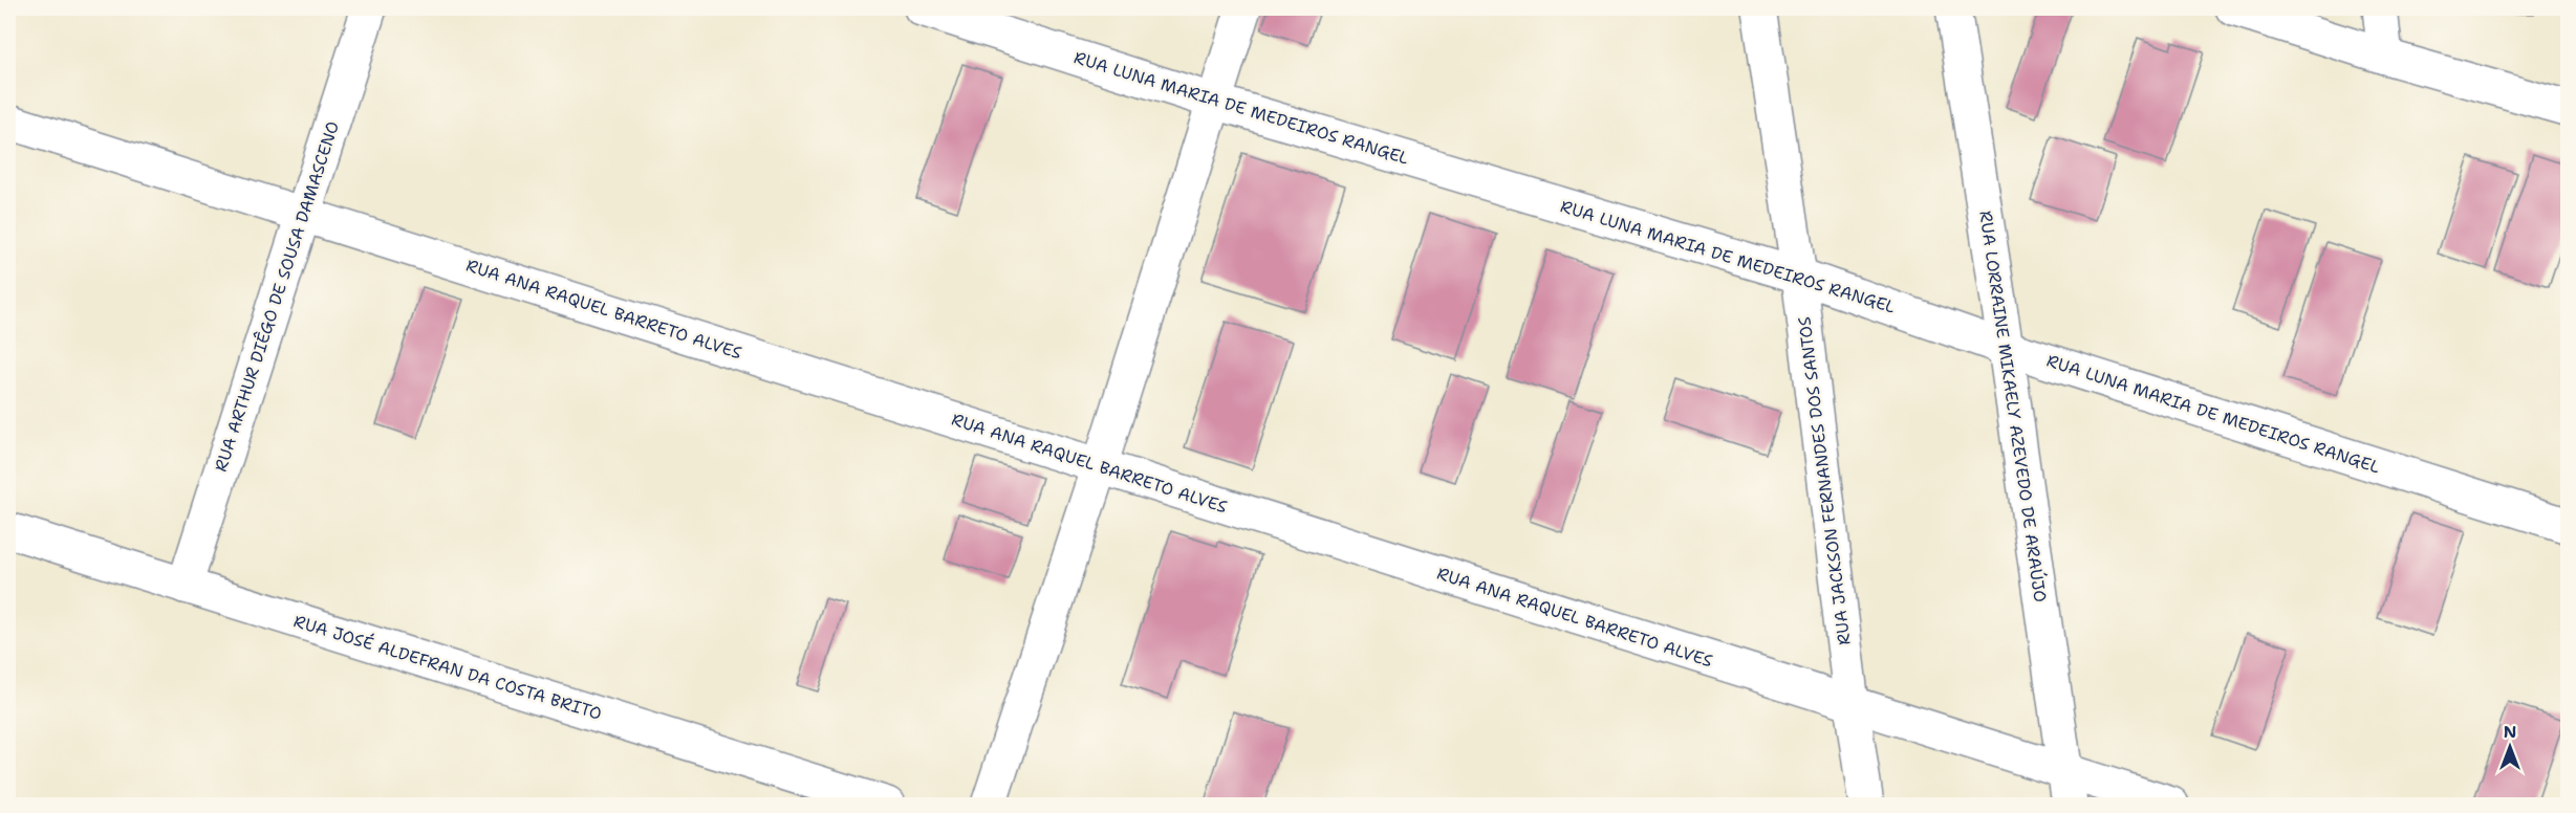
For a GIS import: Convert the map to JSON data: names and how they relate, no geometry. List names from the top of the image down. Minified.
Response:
{"streets":{"street":["RUA LUNA MARIA DE MEDEIROS RANGEL","RUA ARTHUR DIÊGO DE SOUSA DAMASCENO","RUA ANA RAQUEL BARRETO ALVES","RUA LORRAINE MIKAELY AZEVEDO DE ARAÚJO","RUA JACKSON FERNANDES DOS SANTOS","RUA JOSÉ ALDEFRAN DA COSTA BRITO"]},"crossings":[["RUA LUNA MARIA DE MEDEIROS RANGEL","RUA LORRAINE MIKAELY AZEVEDO DE ARAÚJO"],["RUA LUNA MARIA DE MEDEIROS RANGEL","RUA JACKSON FERNANDES DOS SANTOS"],["RUA ARTHUR DIÊGO DE SOUSA DAMASCENO","RUA ANA RAQUEL BARRETO ALVES"],["RUA ARTHUR DIÊGO DE SOUSA DAMASCENO","RUA JOSÉ ALDEFRAN DA COSTA BRITO"],["RUA ANA RAQUEL BARRETO ALVES","RUA LORRAINE MIKAELY AZEVEDO DE ARAÚJO"],["RUA ANA RAQUEL BARRETO ALVES","RUA JACKSON FERNANDES DOS SANTOS"]],"north":"top"}
